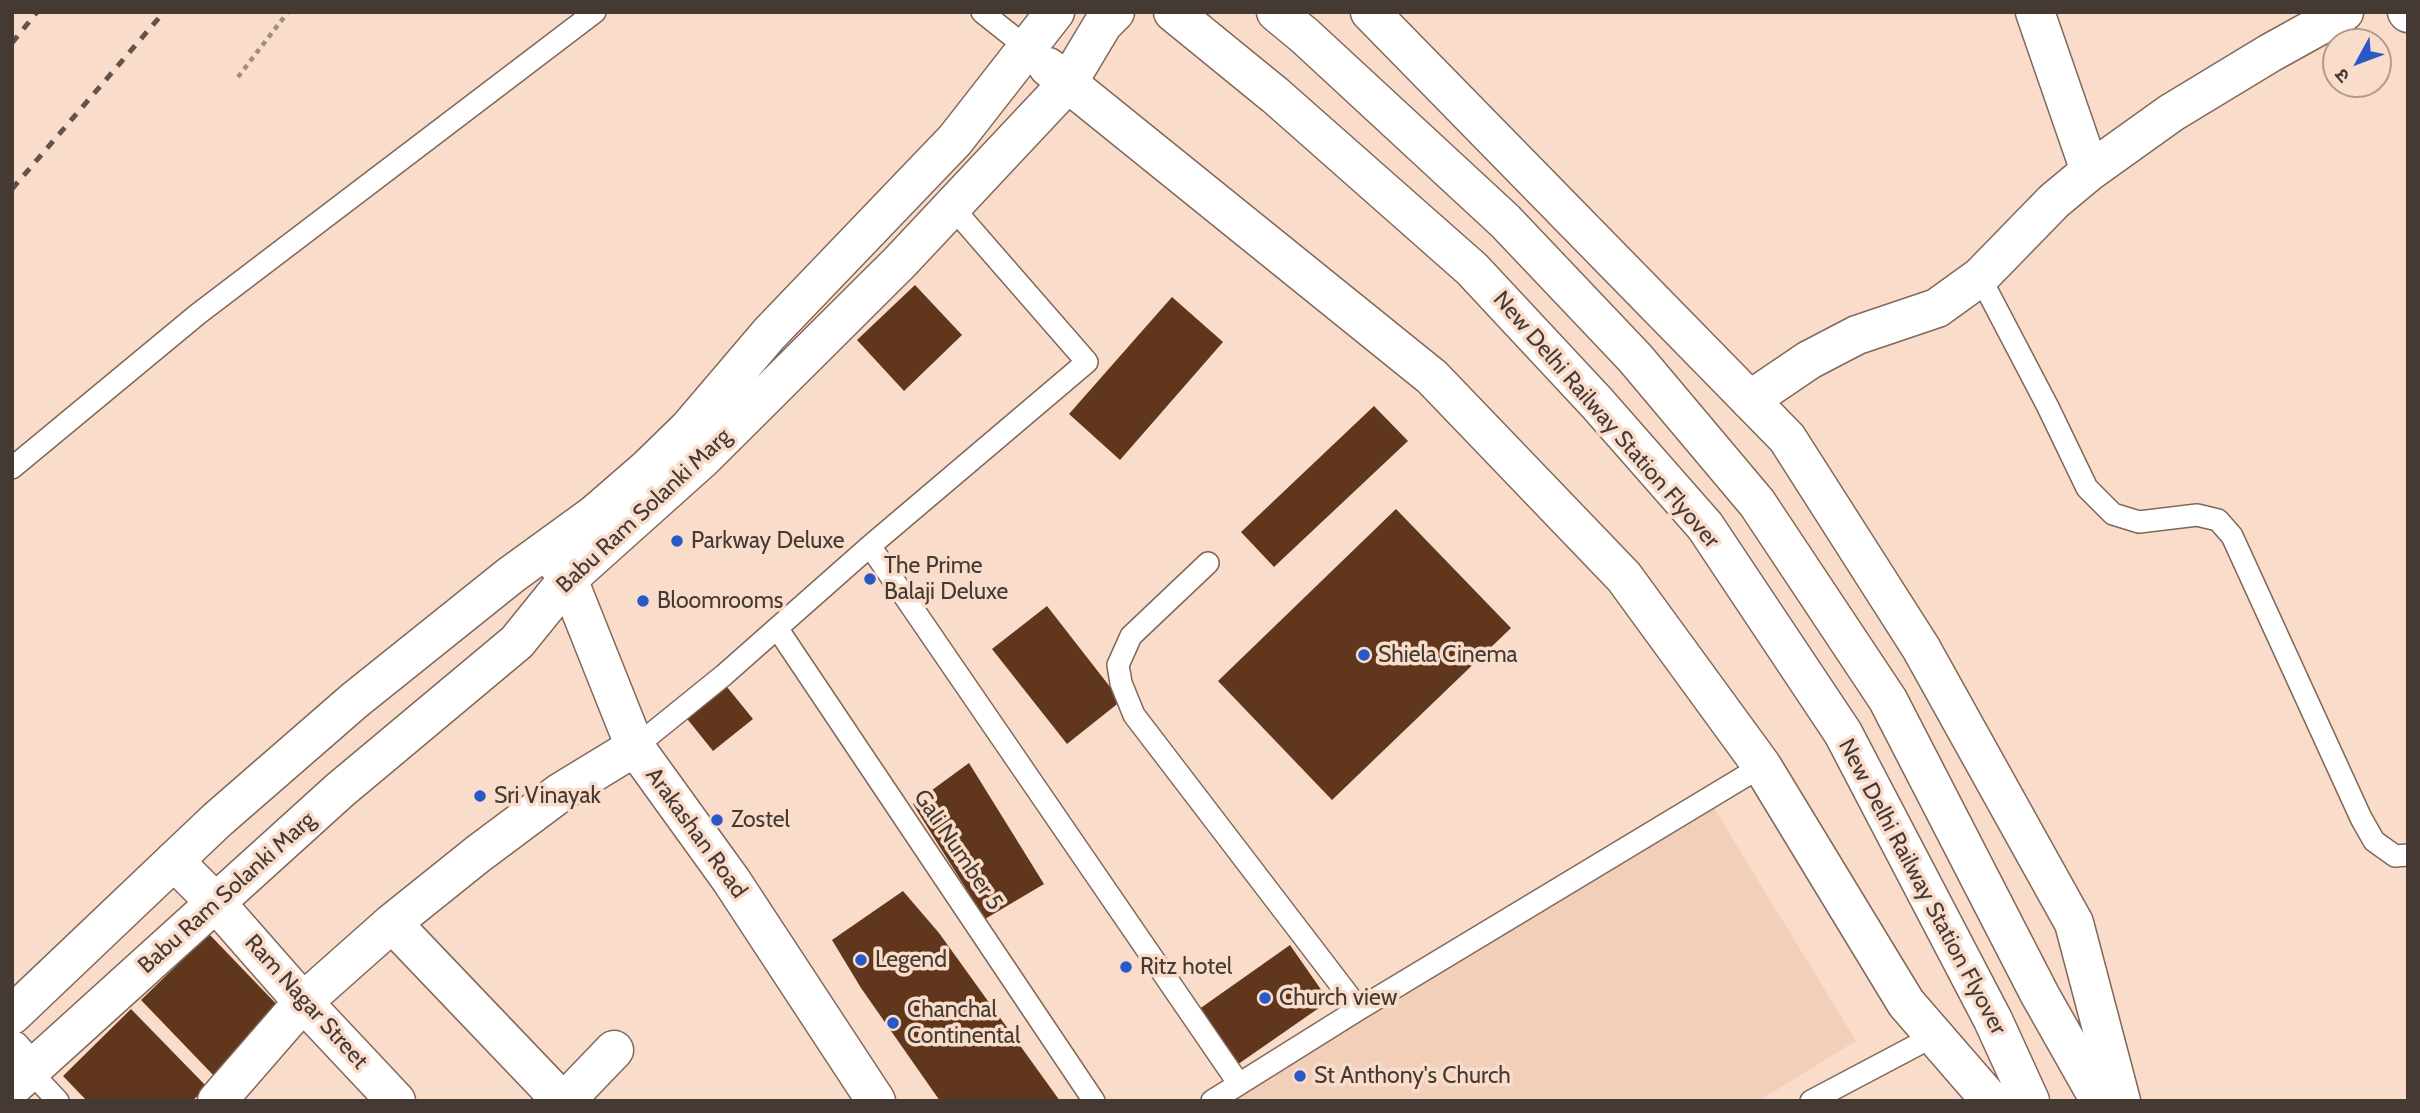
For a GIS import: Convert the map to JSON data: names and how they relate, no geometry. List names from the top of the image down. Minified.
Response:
{"streets":{"main road":["New Delhi Railway Station Flyover","Babu Ram Solanki Marg","Arakashan Road","Ram Nagar Street"],"lane":["Gali Number 5"]},"crossings":[["Babu Ram Solanki Marg","Arakashan Road"],["Babu Ram Solanki Marg","Ram Nagar Street"]],"places":["Parkway Deluxe","The Prime Balaji Deluxe","Bloomrooms","Shiela Cinema","Sri Vinayak","Zostel","Legend","Ritz hotel","Church view","Chanchal Continental","St Anthony's Church"],"north":"bottom left"}
